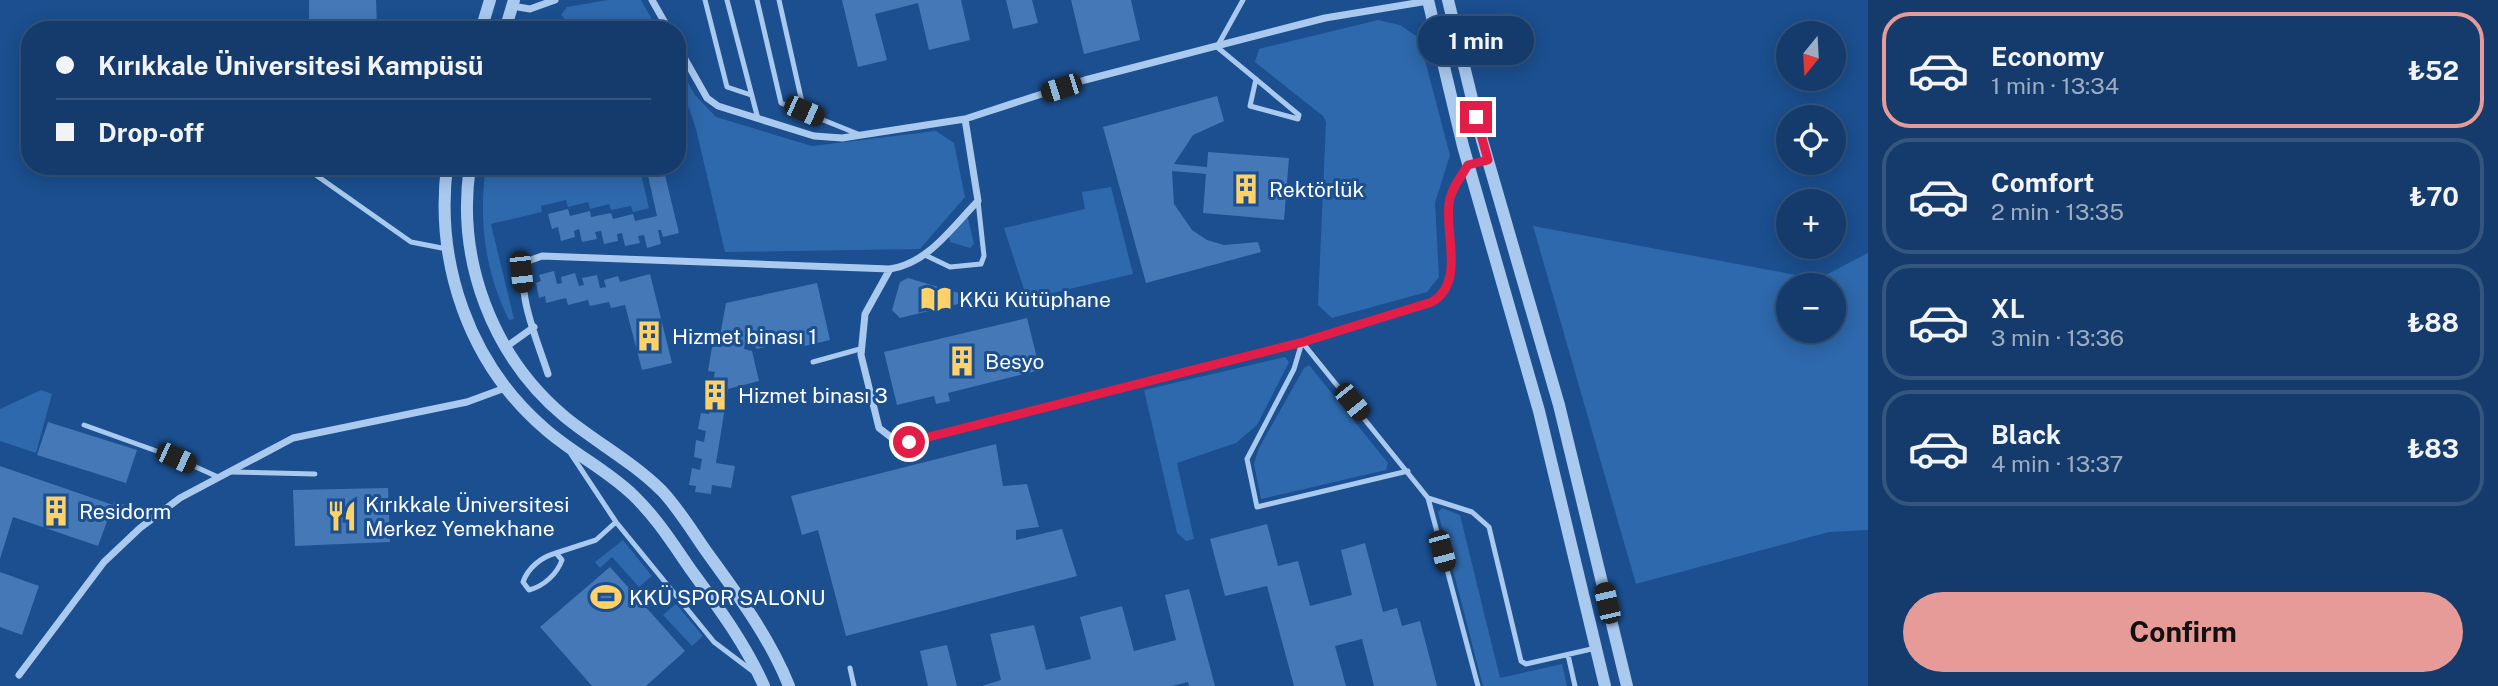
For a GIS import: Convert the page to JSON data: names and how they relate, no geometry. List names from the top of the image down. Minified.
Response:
{"places":{"building":["Rektörlük","Hizmet binası 1","Besyo","Hizmet binası 3","Residorm"],"library":["KKü Kütüphane"],"restaurant":["Kırıkkale Üniversitesi Merkez Yemekhane"],"sports":["KKÜ SPOR SALONU"]},"north":"bottom","page":{"list":[{"name":"Economy","note":"1 min · 13:34","value":"₺52"},{"name":"Comfort","note":"2 min · 13:35","value":"₺70"},{"name":"XL","note":"3 min · 13:36","value":"₺88"},{"name":"Black","note":"4 min · 13:37","value":"₺83"}],"bubble":"1 min","map_buttons":["+","−"],"banner":["Kırıkkale Üniversitesi Kampüsü","Drop-off"],"buttons":"Confirm"}}
